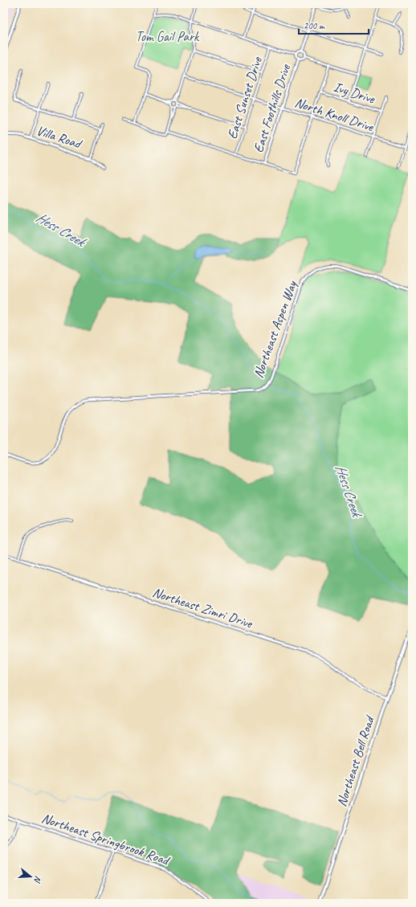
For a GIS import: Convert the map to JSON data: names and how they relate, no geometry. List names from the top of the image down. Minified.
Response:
{"streets":{"main road":["Northeast Bell Road"],"street":["Ivy Drive","East Sunset Drive","East Foothills Drive","North Knoll Drive","Villa Road","Northeast Aspen Way","Northeast Zimri Drive","Northeast Springbrook Road"]},"crossings":[["East Sunset Drive","North Knoll Drive"],["East Foothills Drive","North Knoll Drive"],["Northeast Zimri Drive","Northeast Bell Road"]],"water":["Hess Creek"],"parks":["Tom Gail Park"],"scale_bar":"200 m","north":"right"}
